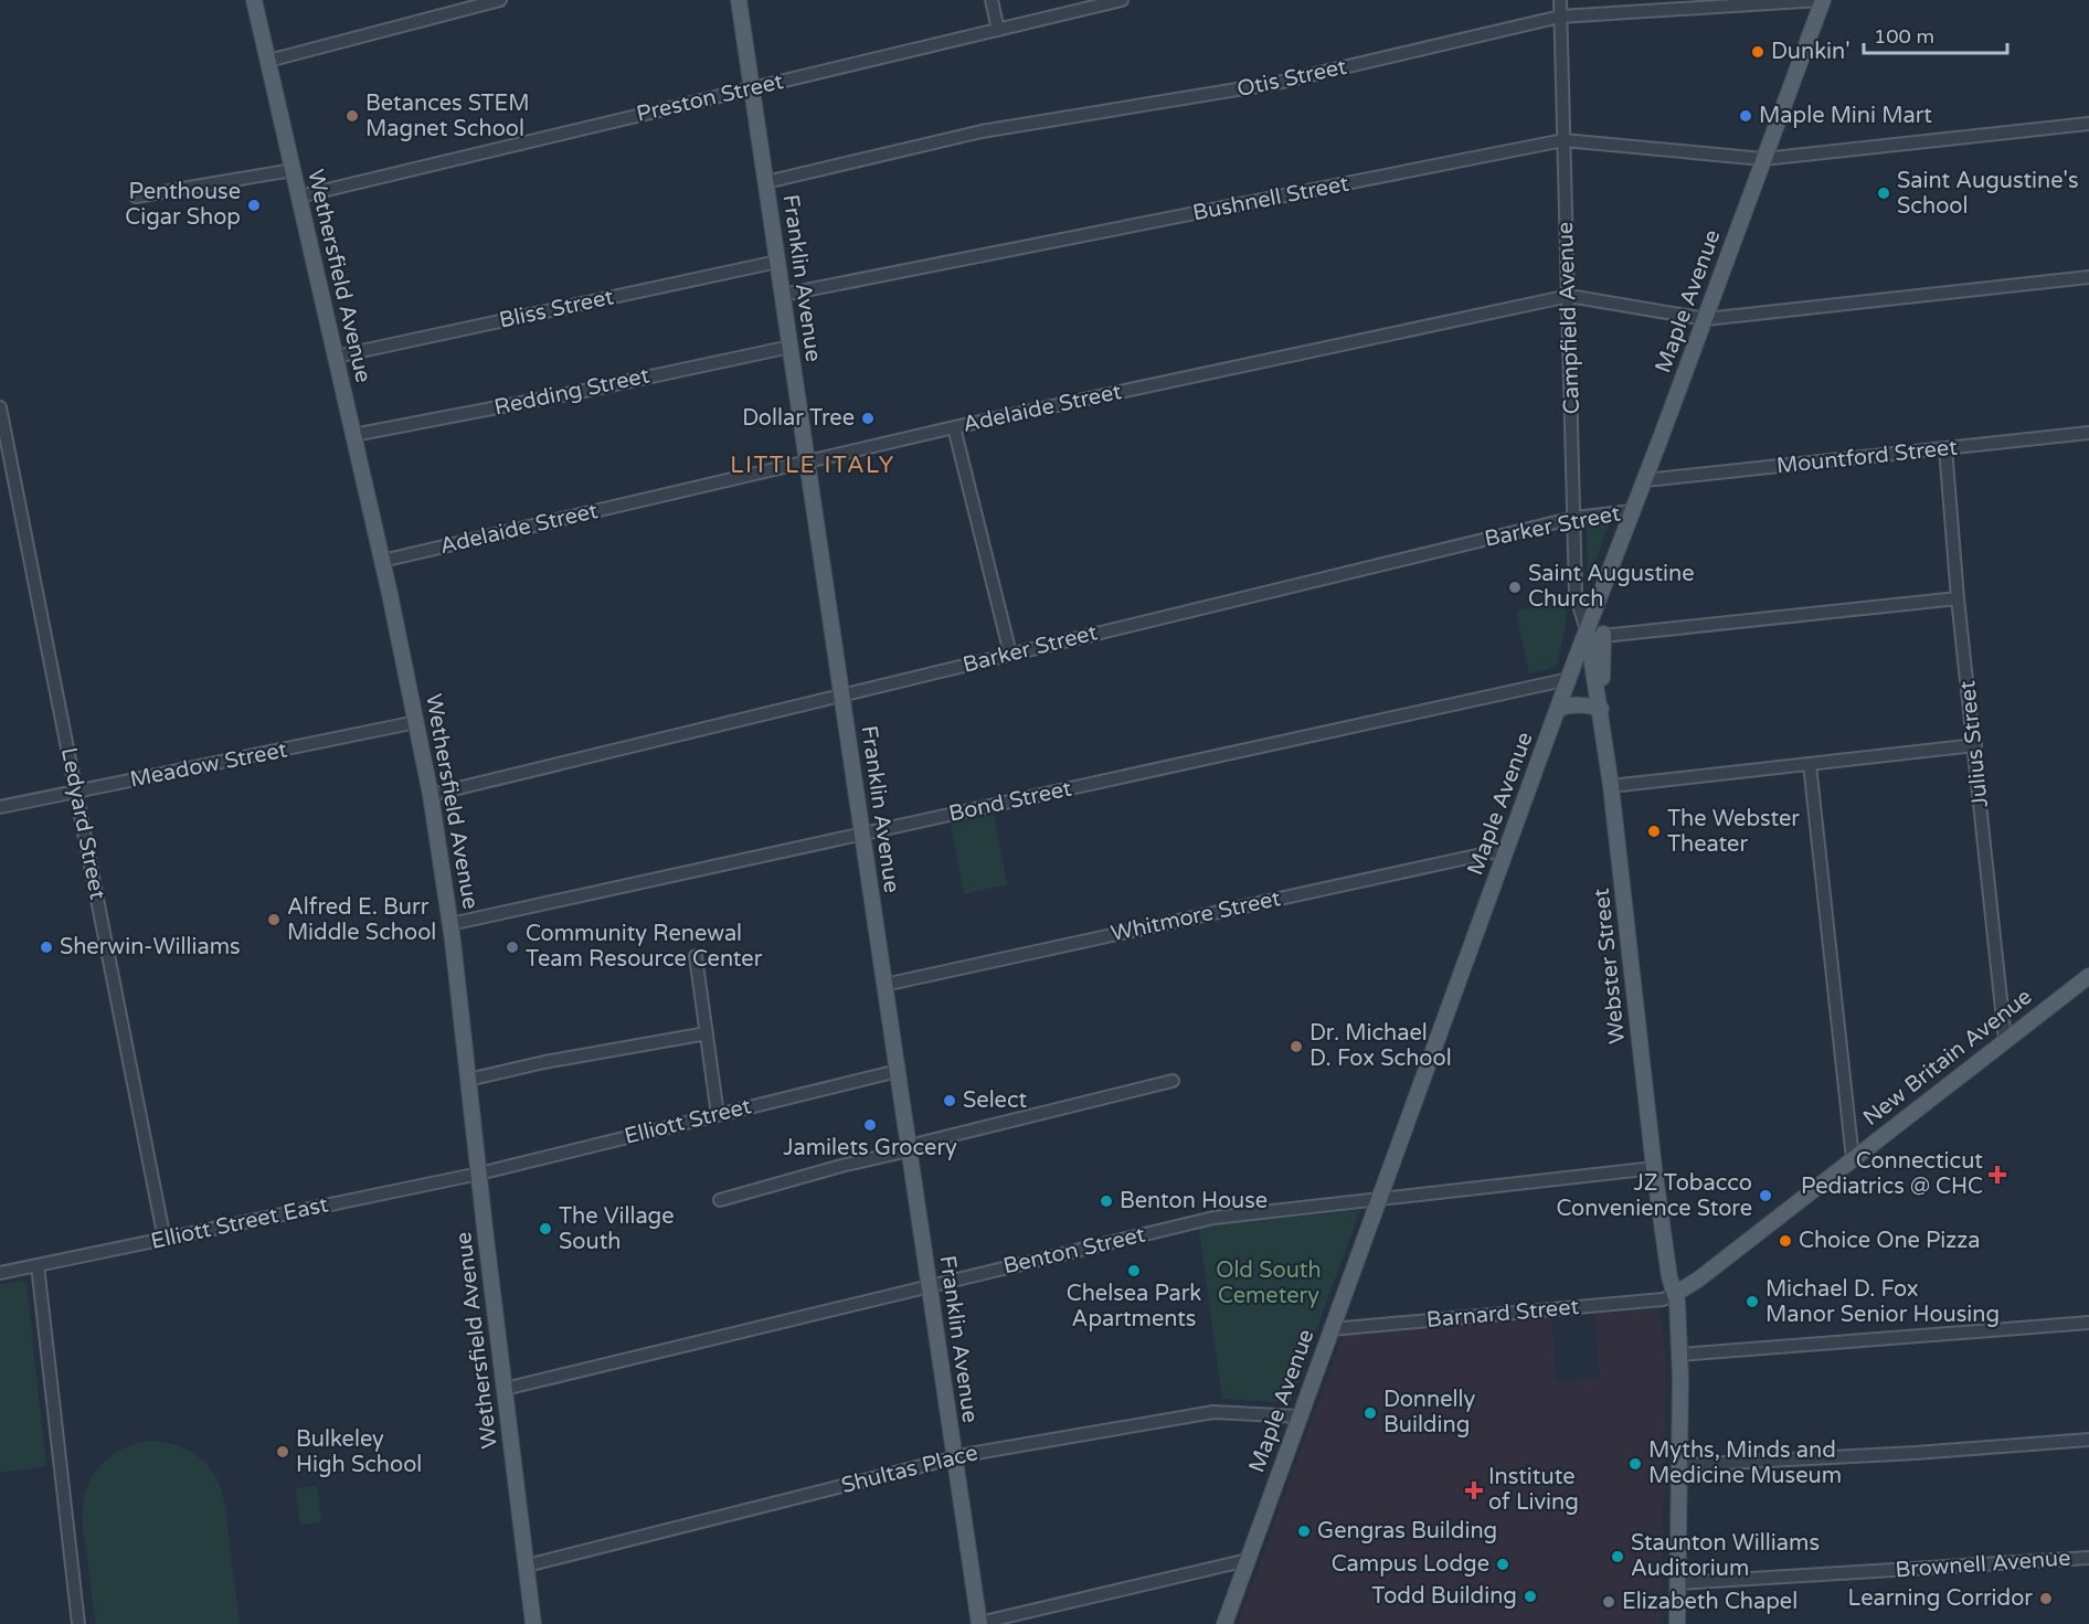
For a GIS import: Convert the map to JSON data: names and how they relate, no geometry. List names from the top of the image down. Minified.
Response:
{"streets":{"main road":["Wethersfield Avenue","Franklin Avenue","Maple Avenue","Webster Street","New Britain Avenue"],"street":["Otis Street","Preston Street","Bushnell Street","Bliss Street","Campfield Avenue","Redding Street","Adelaide Street","Mountford Street","Barker Street","Julius Street","Meadow Street","Bond Street","Ledyard Street","Whitmore Street","Elliott Street","Elliott Street East","Benton Street","Barnard Street","Shultas Place","Brownell Avenue"]},"crossings":[["Otis Street","Franklin Avenue"],["Otis Street","Maple Avenue"],["Otis Street","Campfield Avenue"],["Preston Street","Wethersfield Avenue"],["Preston Street","Franklin Avenue"],["Bushnell Street","Franklin Avenue"],["Bushnell Street","Maple Avenue"],["Bushnell Street","Campfield Avenue"],["Wethersfield Avenue","Bliss Street"],["Wethersfield Avenue","Redding Street"],["Wethersfield Avenue","Adelaide Street"],["Wethersfield Avenue","Barker Street"],["Wethersfield Avenue","Meadow Street"],["Wethersfield Avenue","Bond Street"],["Wethersfield Avenue","Elliott Street"],["Wethersfield Avenue","Elliott Street East"],["Wethersfield Avenue","Benton Street"],["Wethersfield Avenue","Shultas Place"],["Franklin Avenue","Bliss Street"],["Franklin Avenue","Redding Street"],["Franklin Avenue","Adelaide Street"],["Franklin Avenue","Barker Street"],["Franklin Avenue","Bond Street"],["Franklin Avenue","Whitmore Street"],["Franklin Avenue","Elliott Street"],["Franklin Avenue","Benton Street"],["Franklin Avenue","Shultas Place"],["Maple Avenue","Campfield Avenue"],["Maple Avenue","Adelaide Street"],["Maple Avenue","Mountford Street"],["Maple Avenue","Barker Street"],["Maple Avenue","Bond Street"],["Maple Avenue","Whitmore Street"],["Maple Avenue","Webster Street"],["Maple Avenue","Benton Street"],["Maple Avenue","Barnard Street"],["Maple Avenue","Shultas Place"],["Campfield Avenue","Adelaide Street"],["Campfield Avenue","Barker Street"],["Campfield Avenue","Webster Street"],["Mountford Street","Julius Street"],["Julius Street","New Britain Avenue"],["Meadow Street","Ledyard Street"],["Ledyard Street","Elliott Street East"],["Webster Street","New Britain Avenue"],["Webster Street","Benton Street"],["Webster Street","Barnard Street"],["Webster Street","Brownell Avenue"],["New Britain Avenue","Barnard Street"],["Elliott Street","Elliott Street East"]],"districts":["LITTLE ITALY"],"parks":["Old South Cemetery"],"places":{"other":["Dunkin'","Betances STEM Magnet School","Maple Mini Mart","Saint Augustine's School","Penthouse Cigar Shop","Dollar Tree","Saint Augustine Church","The Webster Theater","Alfred E. Burr Middle School","Sherwin-Williams","Community Renewal Team Resource Center","Dr. Michael D. Fox School","Select","Jamilets Grocery","JZ Tobacco Convenience Store","Benton House","The Village South","Choice One Pizza","Chelsea Park Apartments","Michael D. Fox Manor Senior Housing","Donnelly Building","Bulkeley High School","Myths, Minds and Medicine Museum","Gengras Building","Staunton Williams Auditorium","Campus Lodge","Todd Building","Learning Corridor","Elizabeth Chapel"],"health":["Connecticut Pediatrics @ CHC","Institute of Living"]},"scale_bar":"100 m"}
